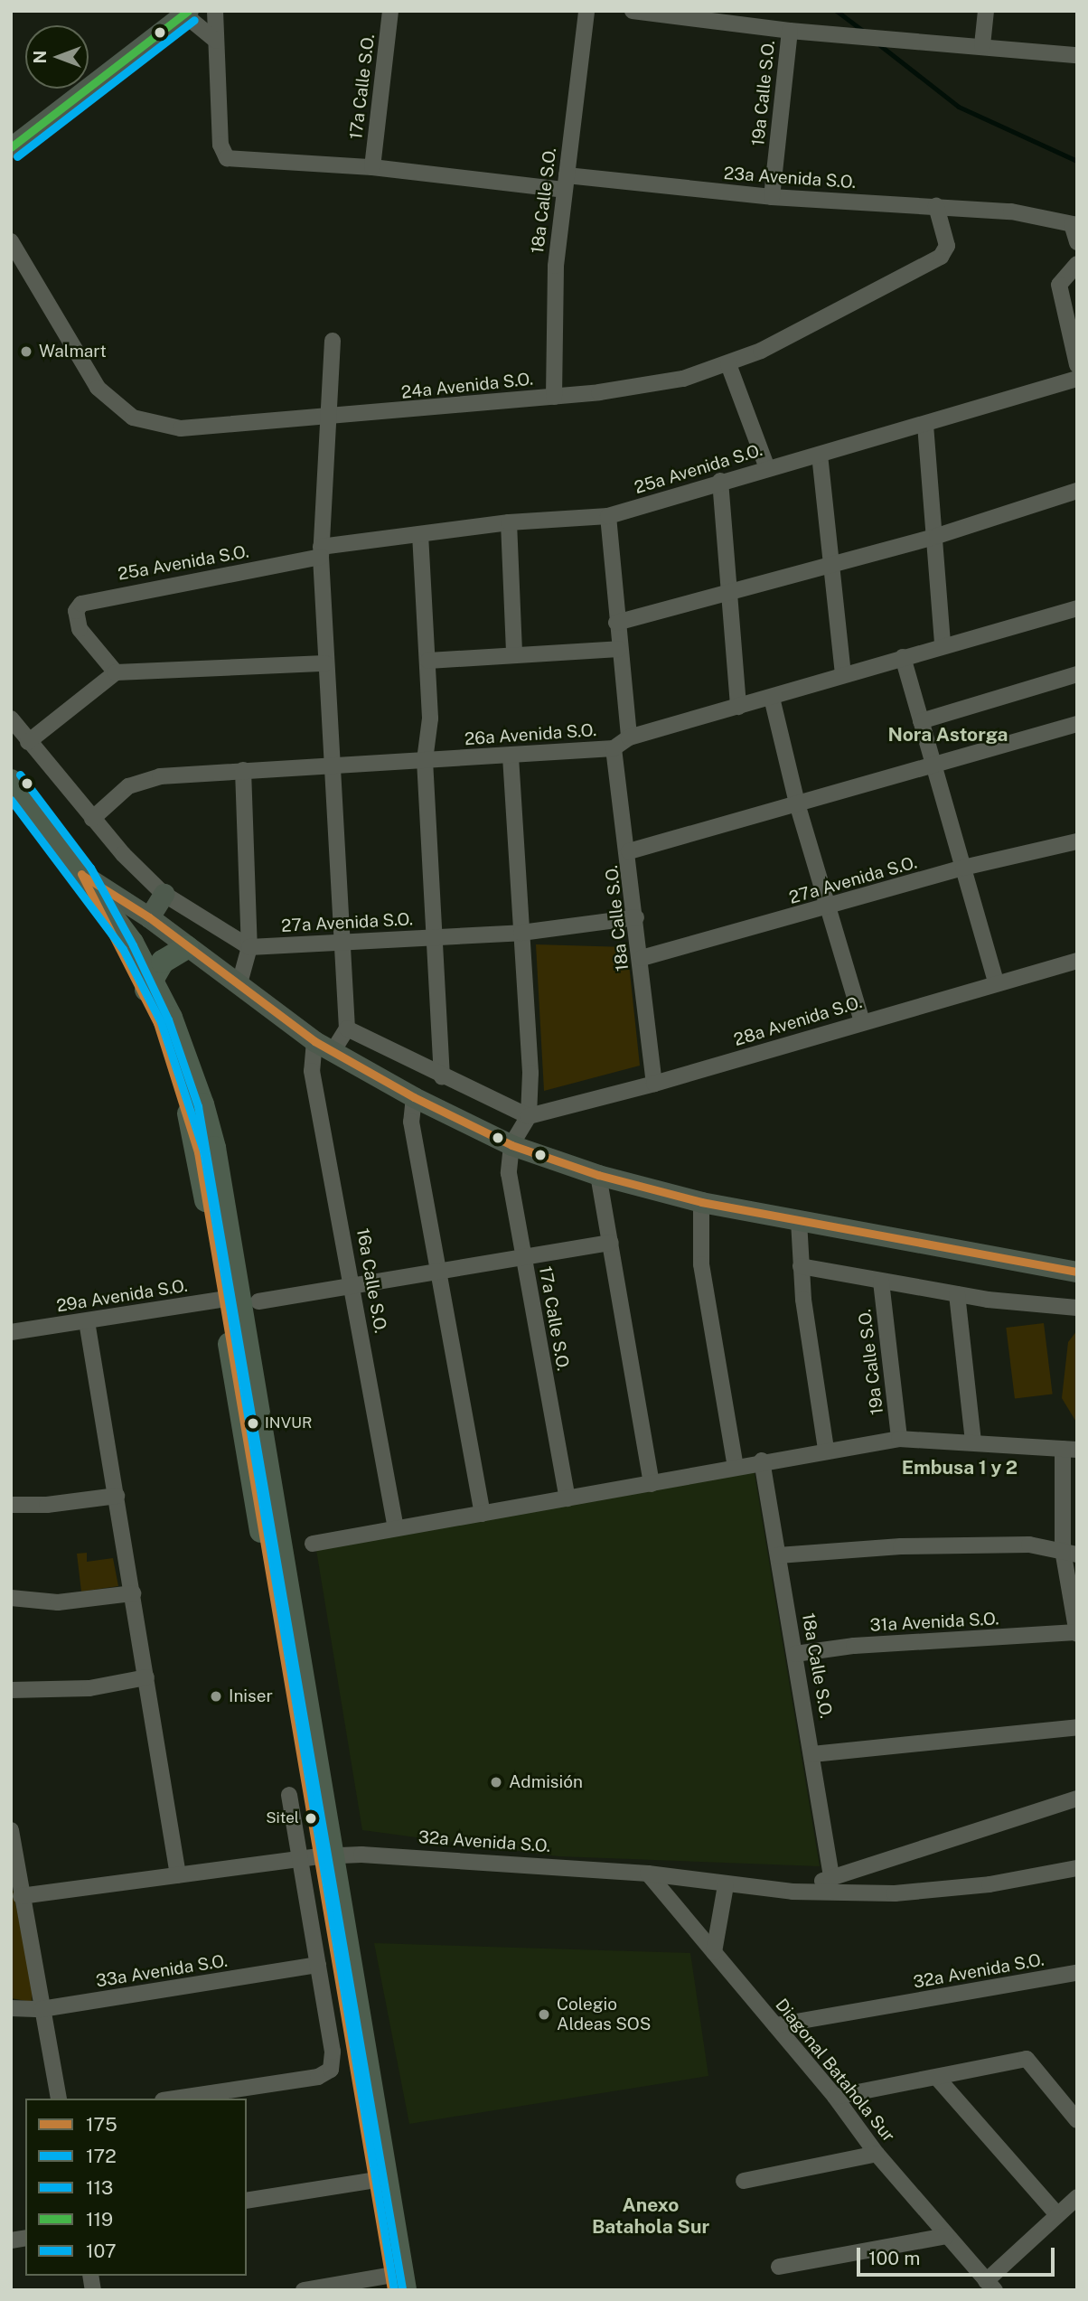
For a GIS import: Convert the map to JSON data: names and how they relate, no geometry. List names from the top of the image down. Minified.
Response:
{"streets":{"street":["17a Calle S.O.","19a Calle S.O.","23a Avenida S.O.","18a Calle S.O.","24a Avenida S.O.","25a Avenida S.O.","26a Avenida S.O.","27a Avenida S.O.","28a Avenida S.O.","16a Calle S.O.","29a Avenida S.O.","31a Avenida S.O.","32a Avenida S.O.","33a Avenida S.O.","Diagonal Batahola Sur"]},"crossings":[["17a Calle S.O.","23a Avenida S.O."],["17a Calle S.O.","29a Avenida S.O."],["19a Calle S.O.","23a Avenida S.O."],["23a Avenida S.O.","18a Calle S.O."],["23a Avenida S.O.","24a Avenida S.O."],["18a Calle S.O.","24a Avenida S.O."],["18a Calle S.O.","26a Avenida S.O."],["18a Calle S.O.","27a Avenida S.O."],["18a Calle S.O.","28a Avenida S.O."],["18a Calle S.O.","31a Avenida S.O."],["16a Calle S.O.","29a Avenida S.O."],["32a Avenida S.O.","Diagonal Batahola Sur"]],"districts":["Nora Astorga","Embusa 1 y 2","Anexo Batahola Sur"],"places":["Walmart","INVUR","Iniser","Admisión","Sitel","Colegio Aldeas SOS"],"lines":["transit line 119","transit line 107","transit line 113","transit line 172","transit line 175"],"legend":["175","172","113","119","107"],"scale_bar":"100 m","north":"left"}
